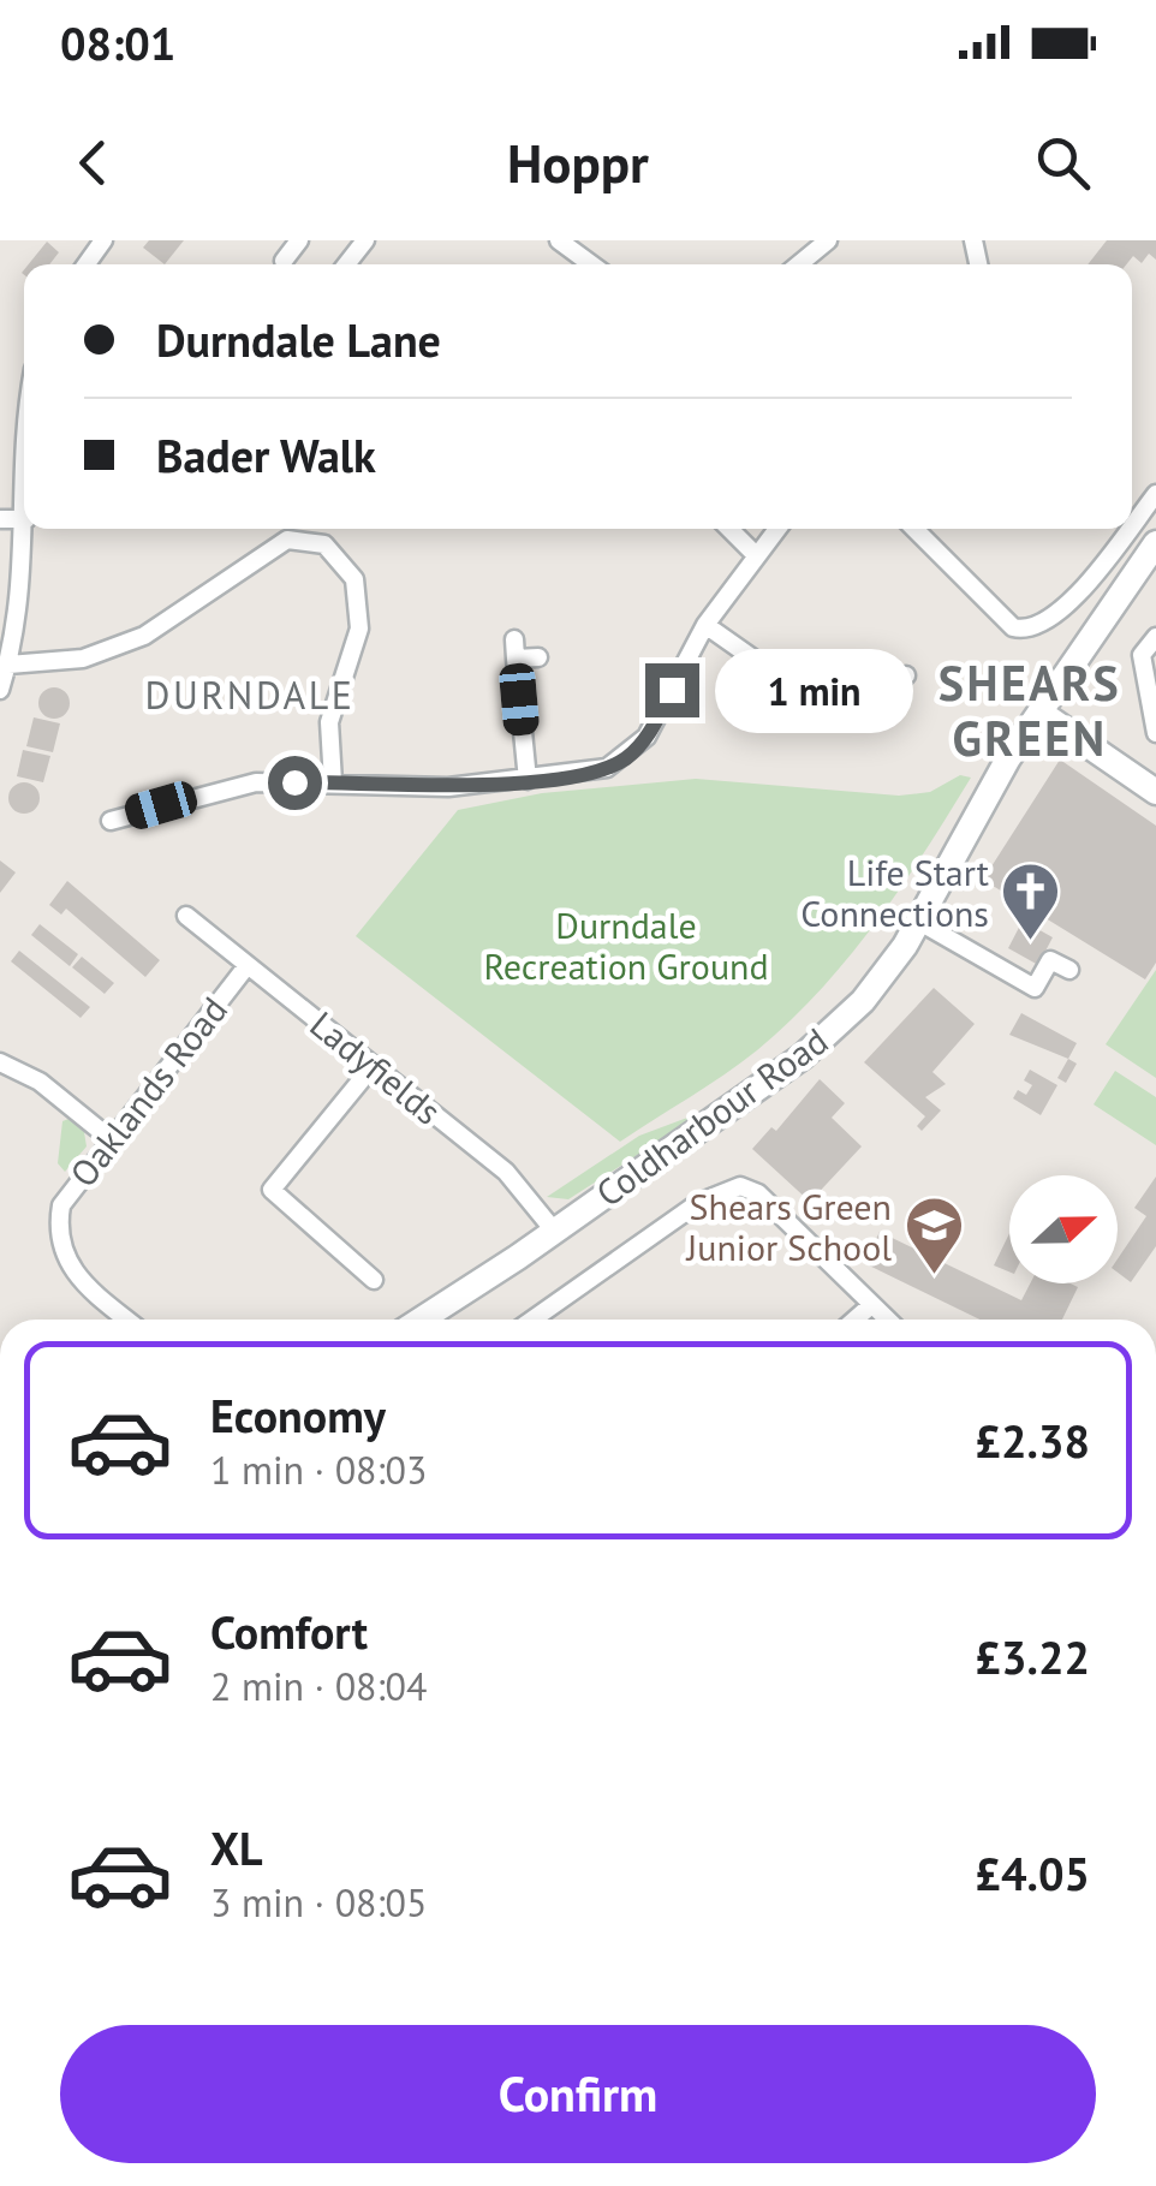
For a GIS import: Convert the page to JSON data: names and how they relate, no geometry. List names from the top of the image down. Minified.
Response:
{"streets":{"street":["Ladyfields","Oaklands Road","Coldharbour Road"]},"crossings":[["Ladyfields","Oaklands Road"],["Ladyfields","Coldharbour Road"]],"districts":["SHEARS GREEN","DURNDALE"],"parks":["Durndale Recreation Ground"],"places":{"church":["Life Start Connections"],"school or university":["Shears Green Junior School"]},"north":"right","page":{"status":"08:01","header":"Hoppr","banner":["Durndale Lane","Bader Walk"],"bubble":"1 min","list":[{"name":"Economy","note":"1 min · 08:03","value":"£2.38"},{"name":"Comfort","note":"2 min · 08:04","value":"£3.22"},{"name":"XL","note":"3 min · 08:05","value":"£4.05"}],"buttons":"Confirm"}}
